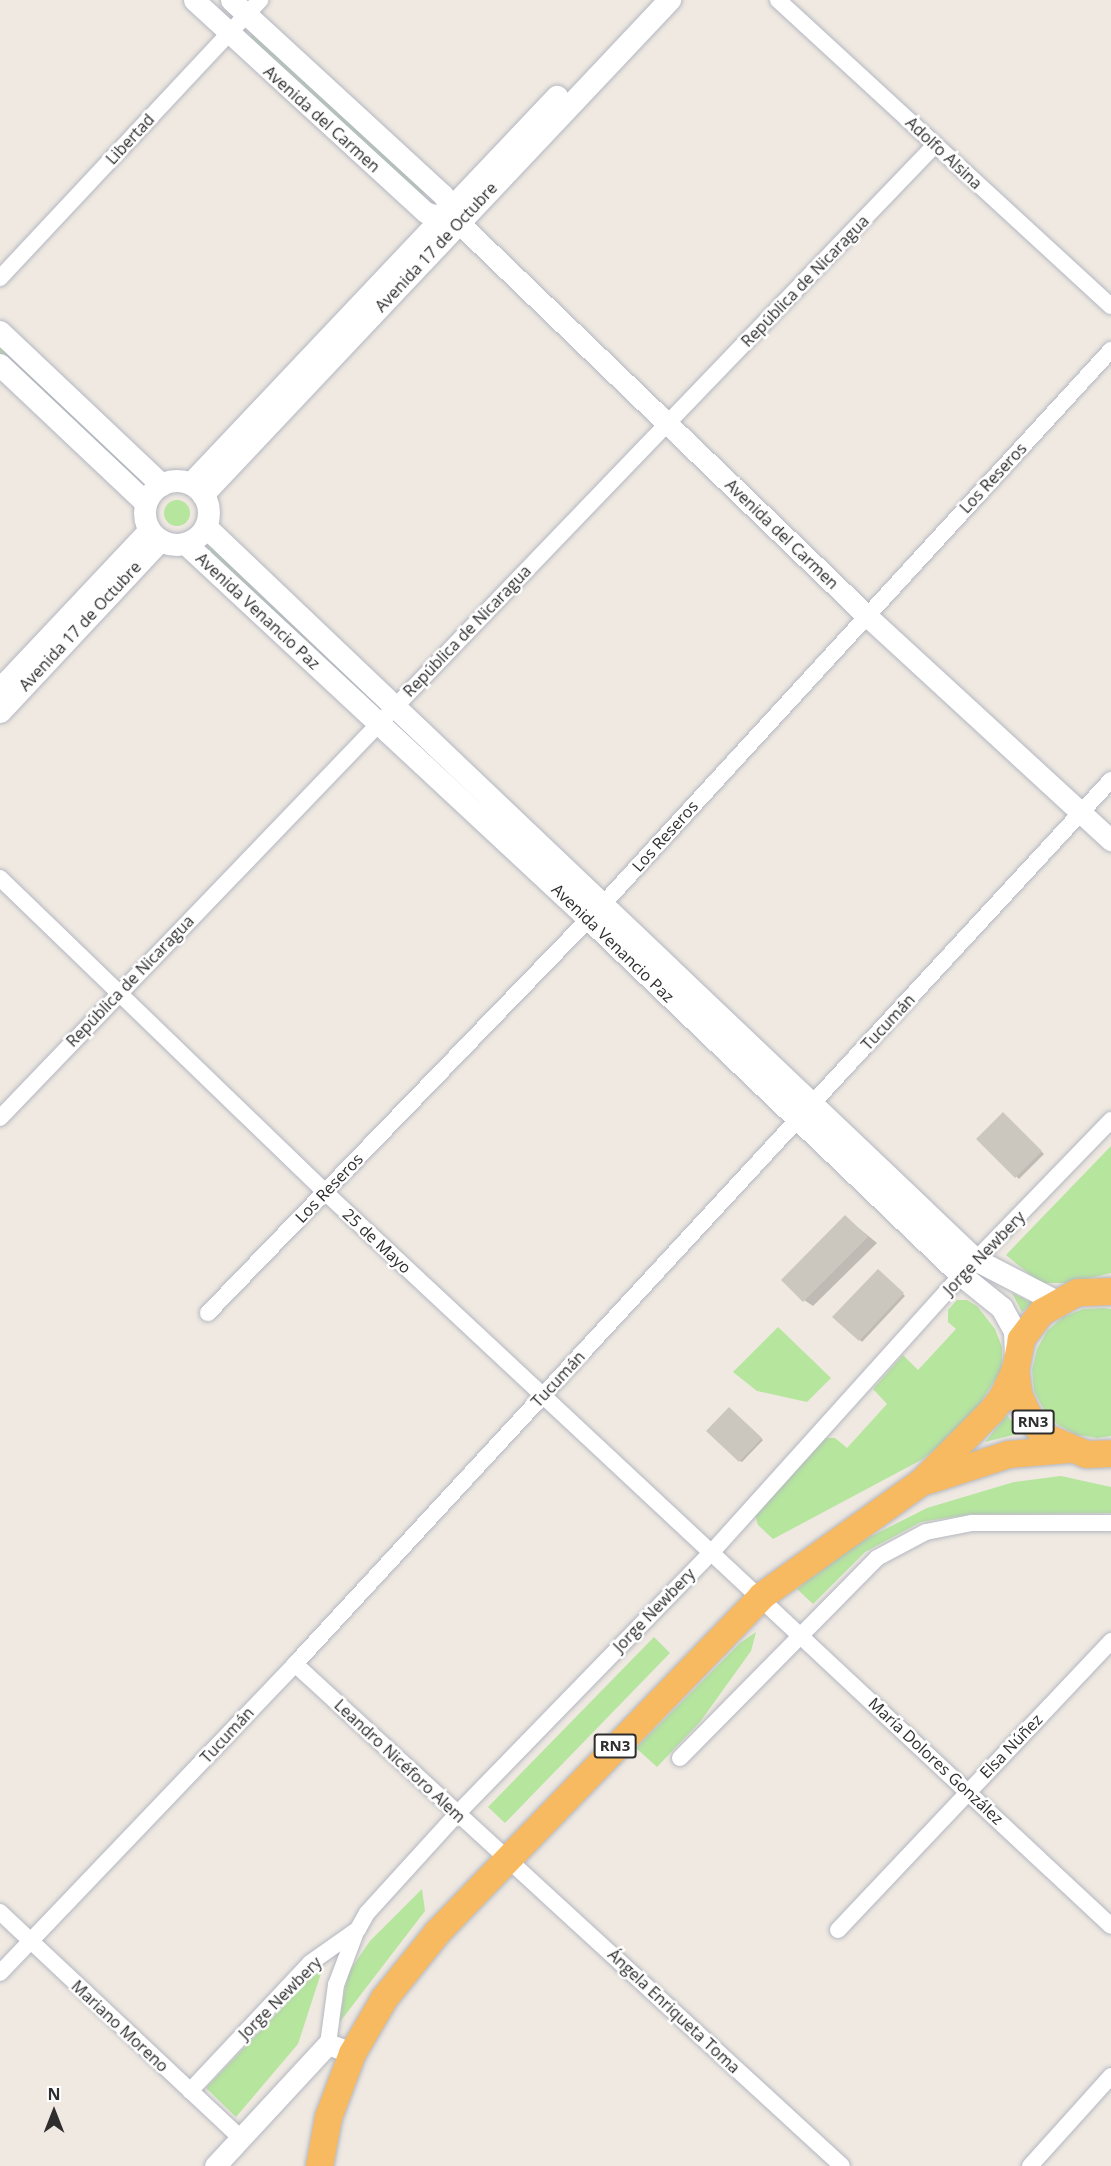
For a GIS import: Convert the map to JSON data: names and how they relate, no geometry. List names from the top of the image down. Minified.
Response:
{"streets":{"highway":["RN3"],"main road":["Avenida 17 de Octubre","Avenida Venancio Paz"],"street":["Avenida del Carmen","Libertad","Adolfo Alsina","República de Nicaragua","Los Reseros","Tucumán","25 de Mayo","Jorge Newbery","Elsa Núñez","Leandro Nicéforo Alem","María Dolores González","Ángela Enriqueta Toma","Mariano Moreno"]},"crossings":[["Avenida del Carmen","Libertad"],["Avenida del Carmen","Avenida 17 de Octubre"],["Avenida del Carmen","República de Nicaragua"],["Avenida del Carmen","Los Reseros"],["Avenida del Carmen","Tucumán"],["Adolfo Alsina","República de Nicaragua"],["Avenida 17 de Octubre","Avenida Venancio Paz"],["República de Nicaragua","Avenida Venancio Paz"],["República de Nicaragua","25 de Mayo"],["Los Reseros","Avenida Venancio Paz"],["Los Reseros","25 de Mayo"],["Avenida Venancio Paz","Tucumán"],["Avenida Venancio Paz","Jorge Newbery"],["Avenida Venancio Paz","RN3"],["Tucumán","25 de Mayo"],["Tucumán","Leandro Nicéforo Alem"],["Tucumán","Mariano Moreno"],["25 de Mayo","Jorge Newbery"],["25 de Mayo","RN3"],["25 de Mayo","María Dolores González"],["Jorge Newbery","Leandro Nicéforo Alem"],["Jorge Newbery","Mariano Moreno"],["RN3","Leandro Nicéforo Alem"],["RN3","María Dolores González"],["RN3","Ángela Enriqueta Toma"],["Elsa Núñez","María Dolores González"],["Leandro Nicéforo Alem","Ángela Enriqueta Toma"]],"north":"top"}
